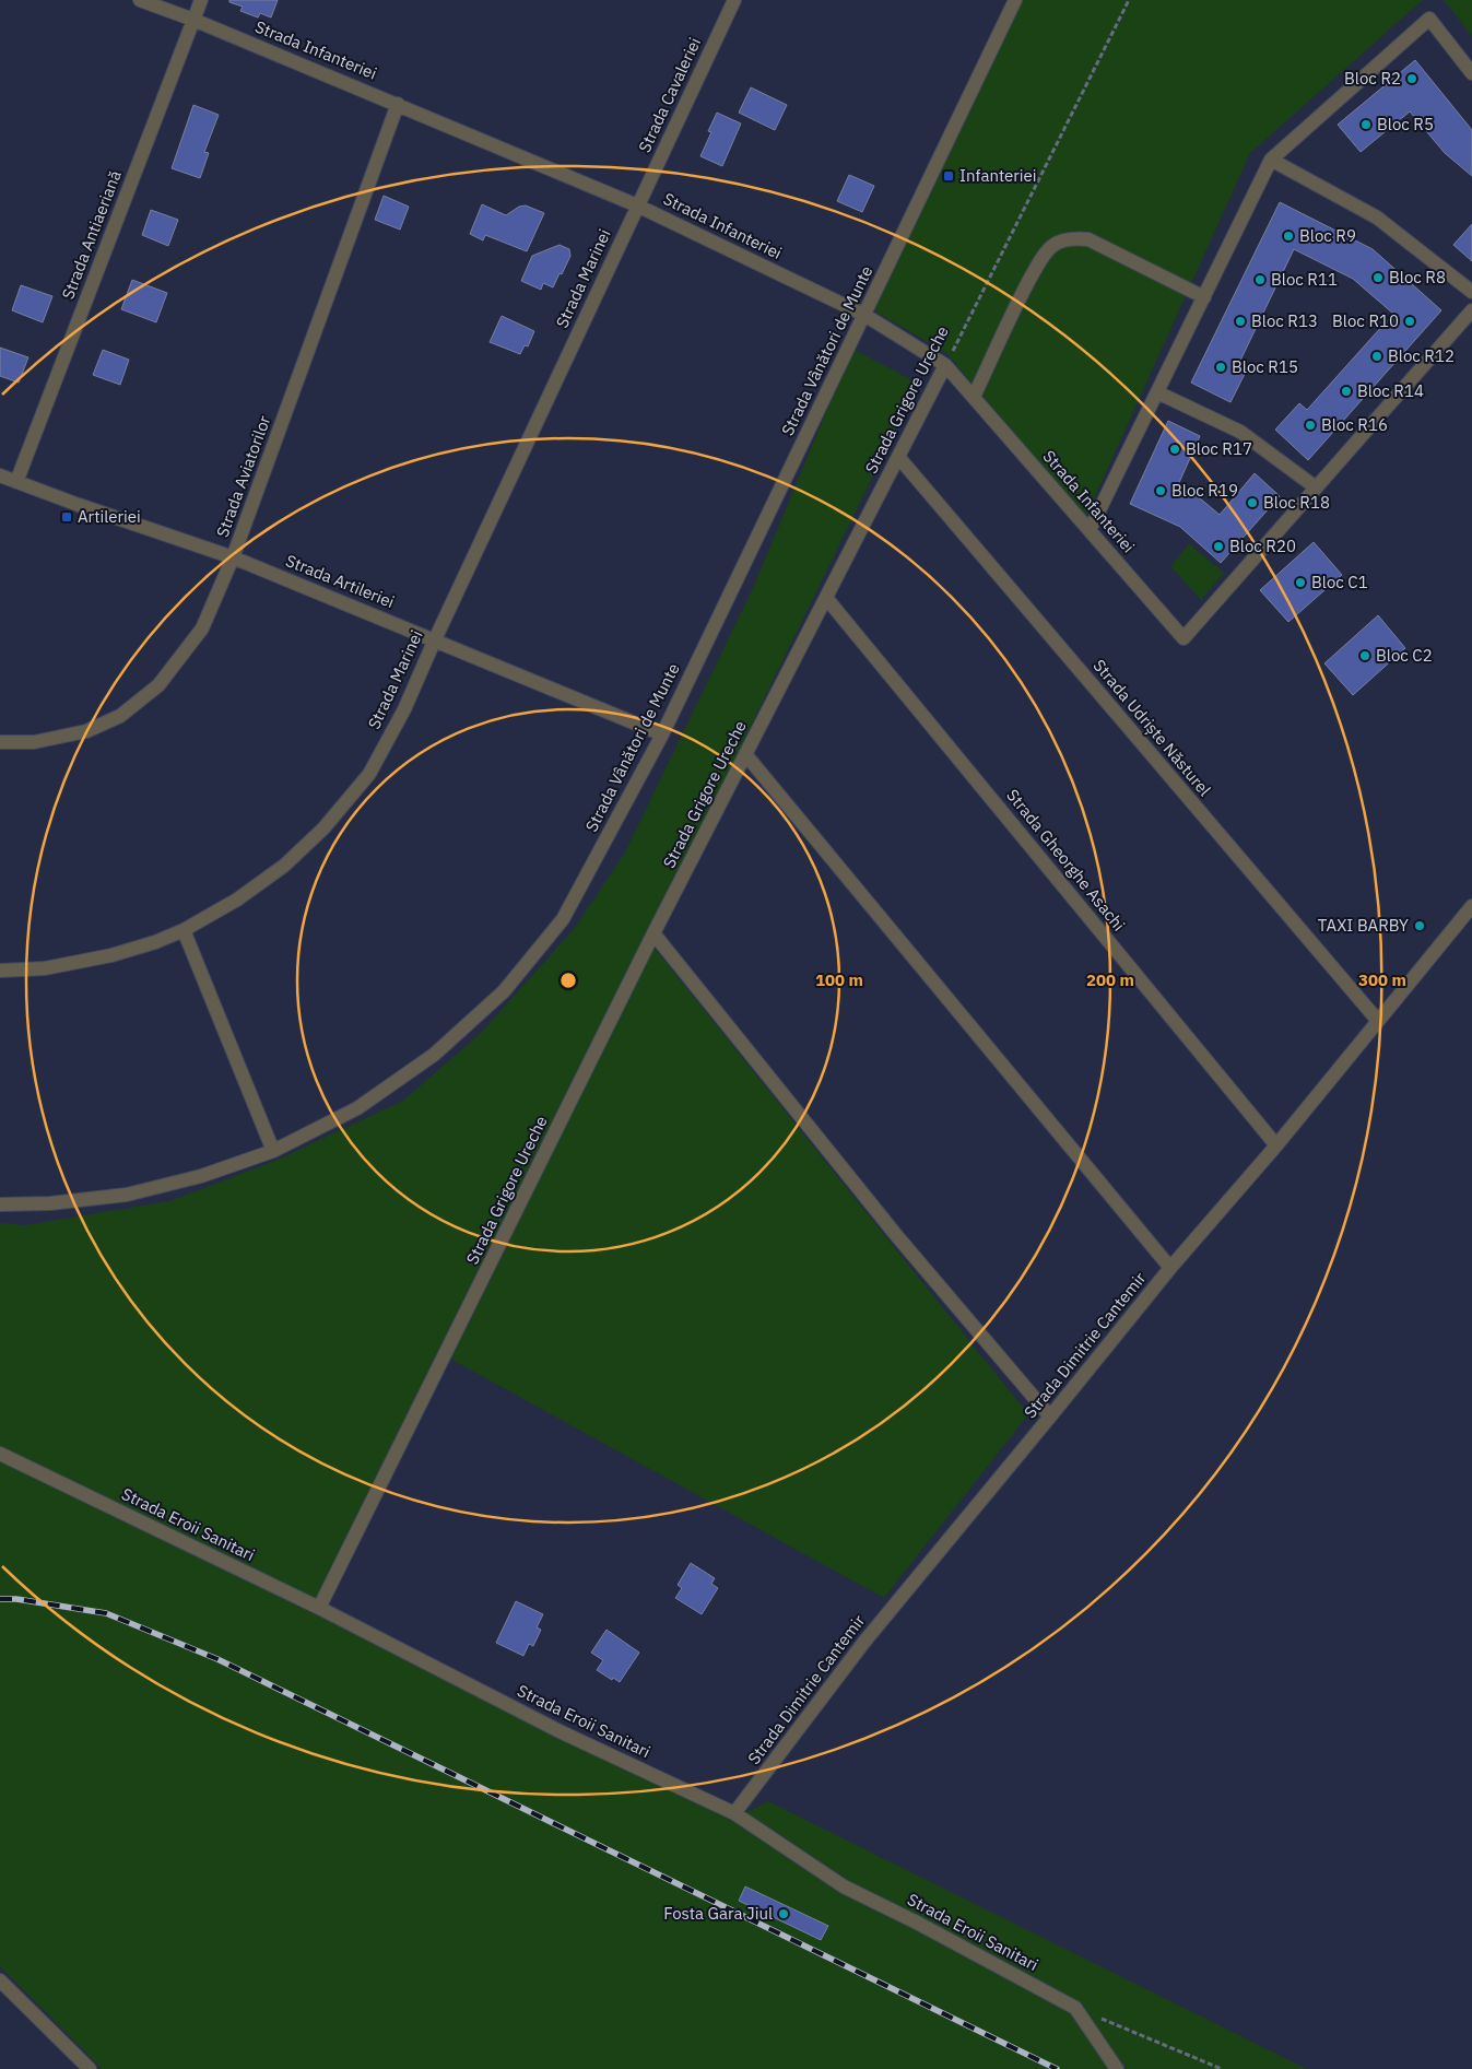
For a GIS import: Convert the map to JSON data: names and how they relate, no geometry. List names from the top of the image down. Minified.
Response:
{"streets":{"street":["Strada Infanteriei","Strada Cavaleriei","Strada Antiaeriană","Strada Marinei","Strada Vânători de Munte","Strada Grigore Ureche","Strada Aviatorilor","Strada Artileriei","Strada Udriște Năsturel","Strada Gheorghe Asachi","Strada Dimitrie Cantemir","Strada Eroii Sanitari"]},"crossings":[["Strada Infanteriei","Strada Cavaleriei"],["Strada Infanteriei","Strada Antiaeriană"],["Strada Infanteriei","Strada Marinei"],["Strada Infanteriei","Strada Vânători de Munte"],["Strada Infanteriei","Strada Grigore Ureche"],["Strada Infanteriei","Strada Aviatorilor"],["Strada Cavaleriei","Strada Marinei"],["Strada Antiaeriană","Strada Artileriei"],["Strada Marinei","Strada Artileriei"],["Strada Vânători de Munte","Strada Artileriei"],["Strada Grigore Ureche","Strada Udriște Năsturel"],["Strada Grigore Ureche","Strada Gheorghe Asachi"],["Strada Grigore Ureche","Strada Eroii Sanitari"],["Strada Aviatorilor","Strada Artileriei"],["Strada Udriște Năsturel","Strada Dimitrie Cantemir"],["Strada Gheorghe Asachi","Strada Dimitrie Cantemir"],["Strada Dimitrie Cantemir","Strada Eroii Sanitari"]],"places":{"other":["Bloc R2","Bloc R5","Bloc R9","Bloc R8","Bloc R11","Bloc R13","Bloc R10","Bloc R12","Bloc R15","Bloc R14","Bloc R16","Bloc R17","Bloc R19","Bloc R18","Bloc R20","Bloc C1","Bloc C2","TAXI BARBY","Fosta Gara Jiul"],"transit":["Infanteriei","Artileriei"]},"rings":["100 m","200 m","300 m"]}
